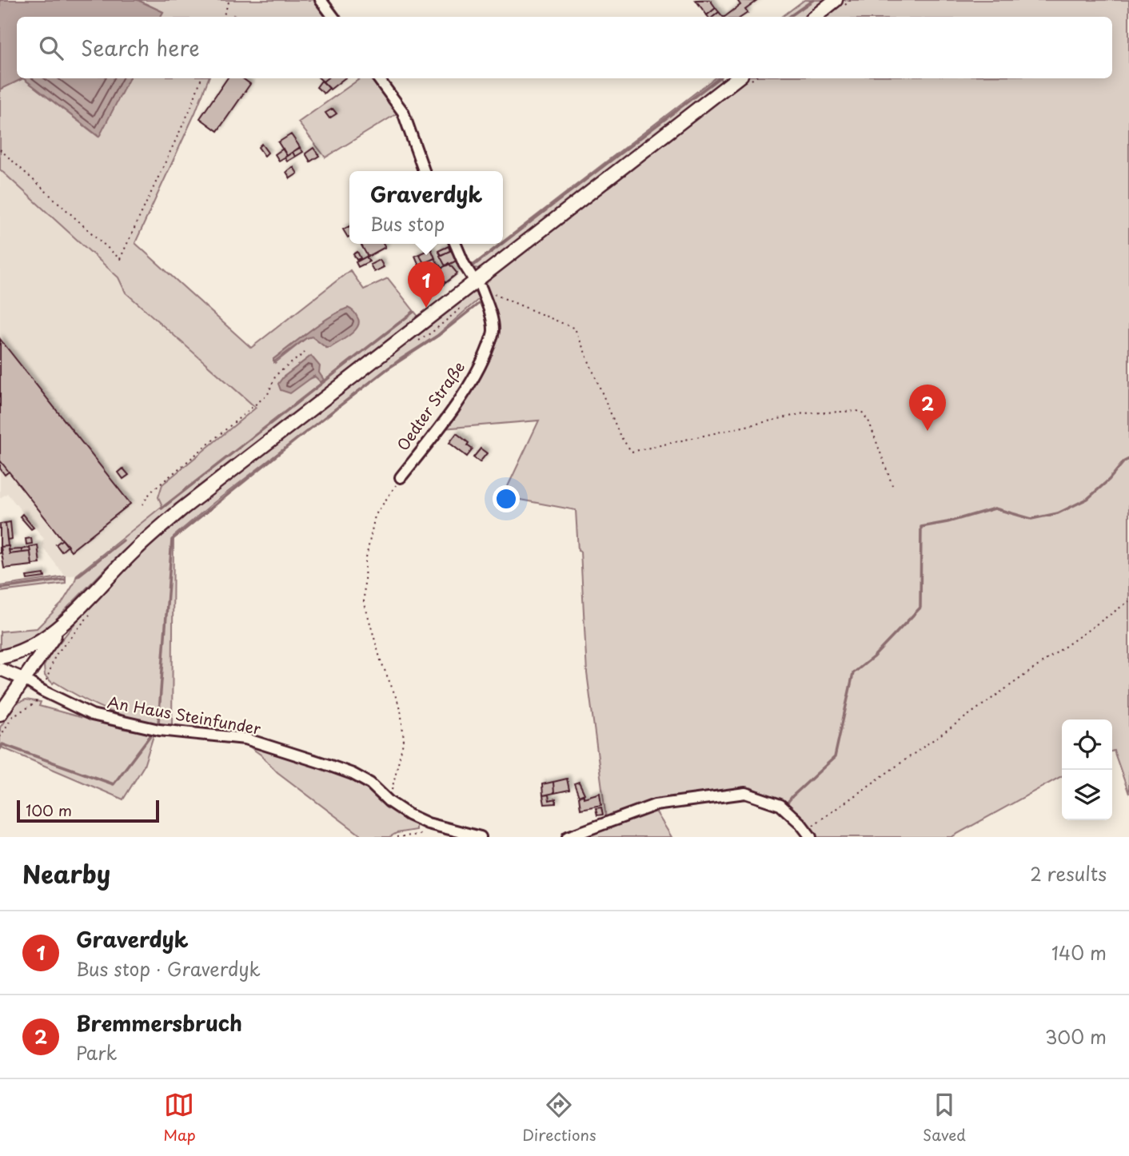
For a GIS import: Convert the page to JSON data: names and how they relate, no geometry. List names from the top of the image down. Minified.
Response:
{"streets":{"street":["Oedter Straße","An Haus Steinfunder"]},"scale_bar":"100 m","page":{"search":"Search here","popup":["Graverdyk","Bus stop"],"pins":["1","2"],"scale":"100 m","heading":["Nearby","2 results"],"list":[{"mark":"1","name":"Graverdyk","note":"Bus stop · Graverdyk","value":"140 m"},{"mark":"2","name":"Bremmersbruch","note":"Park","value":"300 m"}],"nav":["Map","Directions","Saved"]}}
